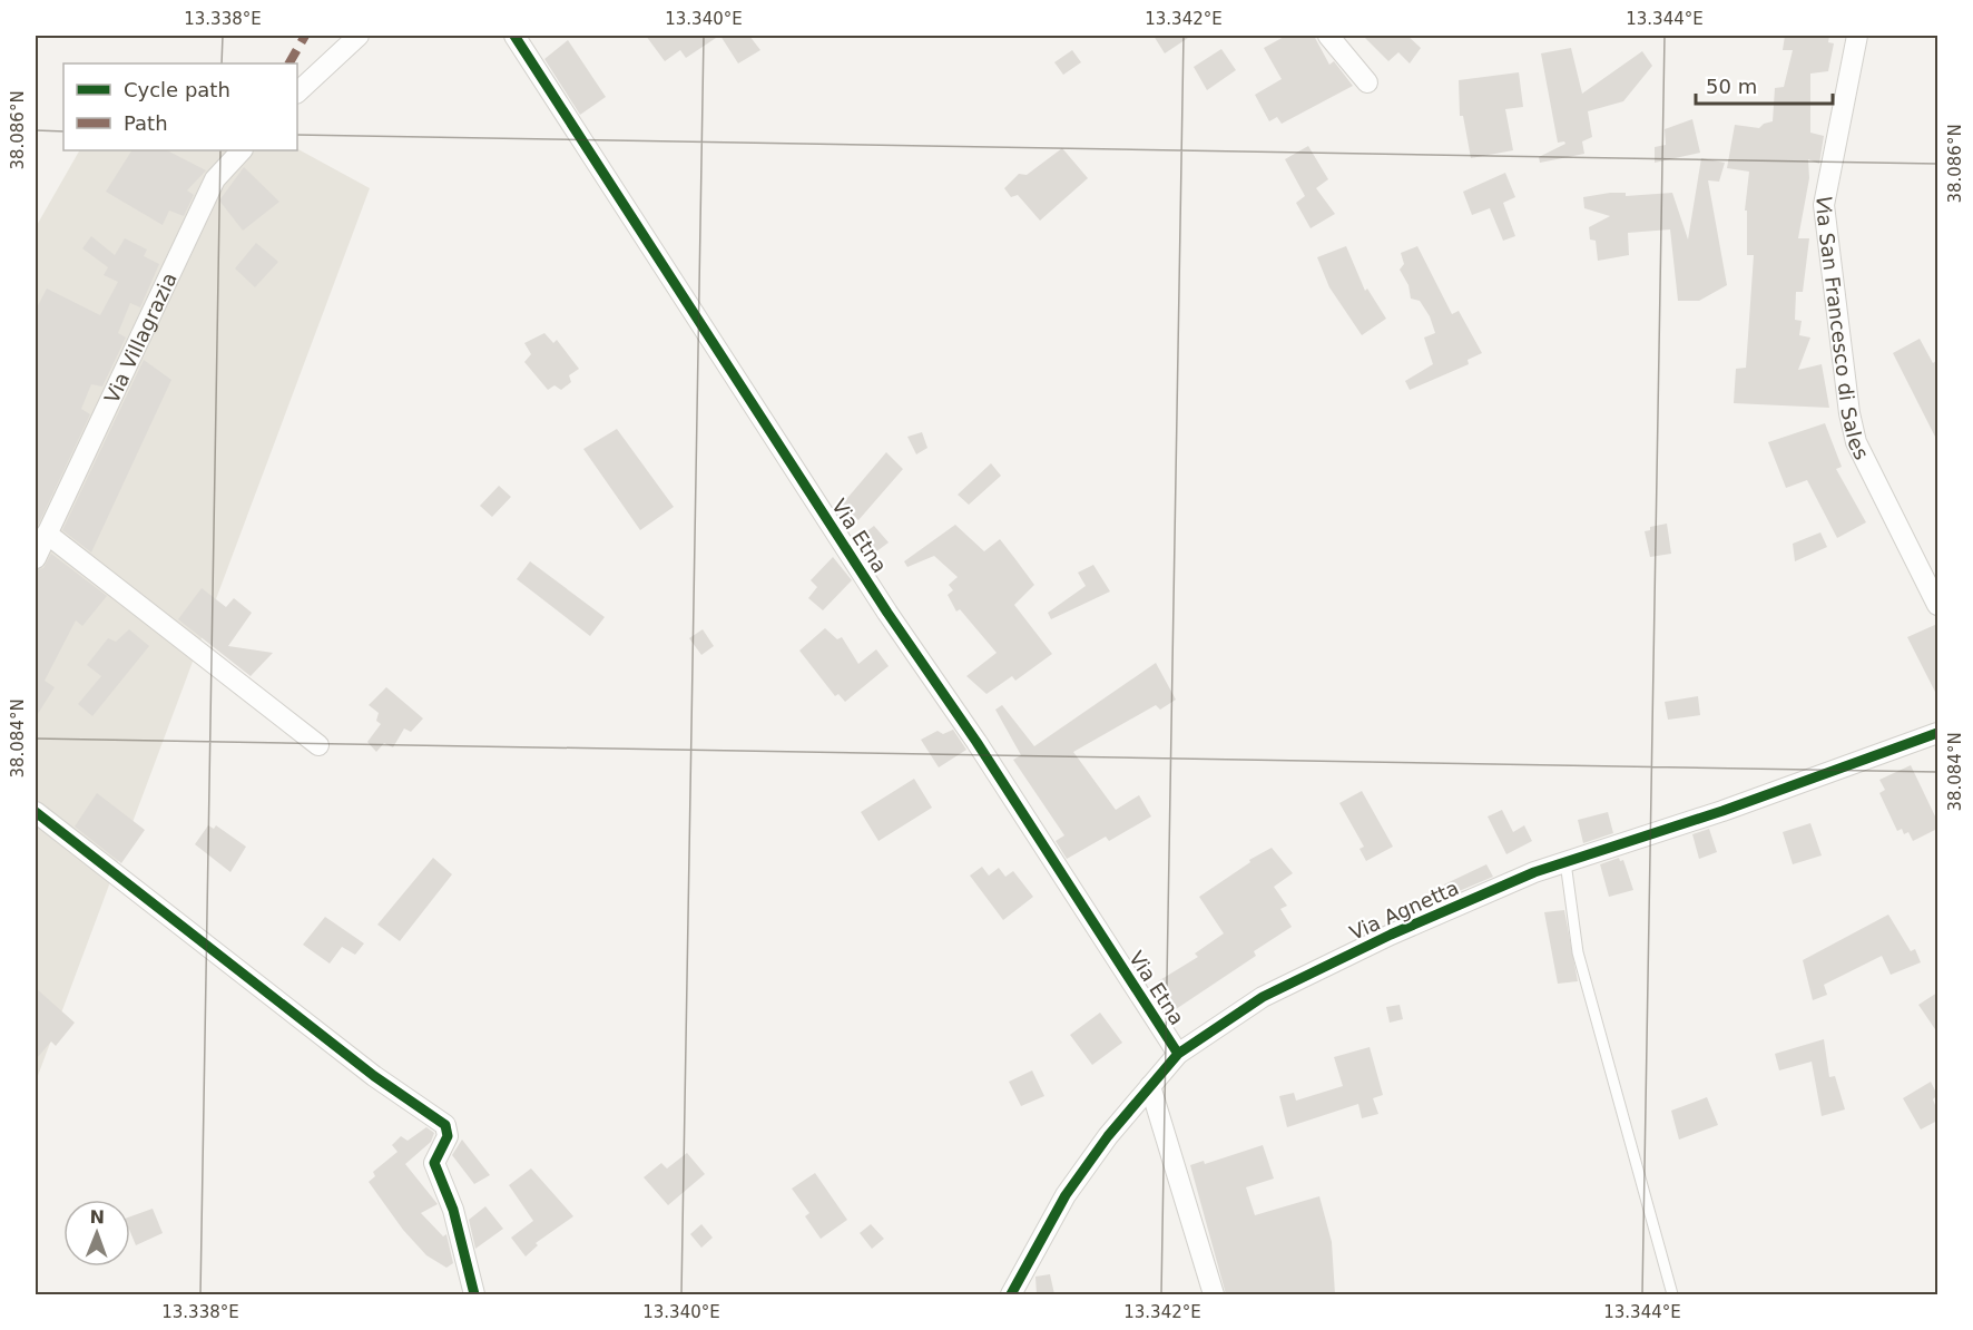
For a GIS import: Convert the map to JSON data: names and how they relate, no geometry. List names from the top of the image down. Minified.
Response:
{"streets":{"street":["Via San Francesco di Sales","Via Villagrazia","Via Etna","Via Agnetta"]},"crossings":[["Via Etna","Via Agnetta"]],"legend":["Cycle path","Path"],"scale_bar":"50 m","north":"top","coordinates":["13.338°E","13.340°E","13.342°E","13.344°E","38.086°N","38.084°N"]}
